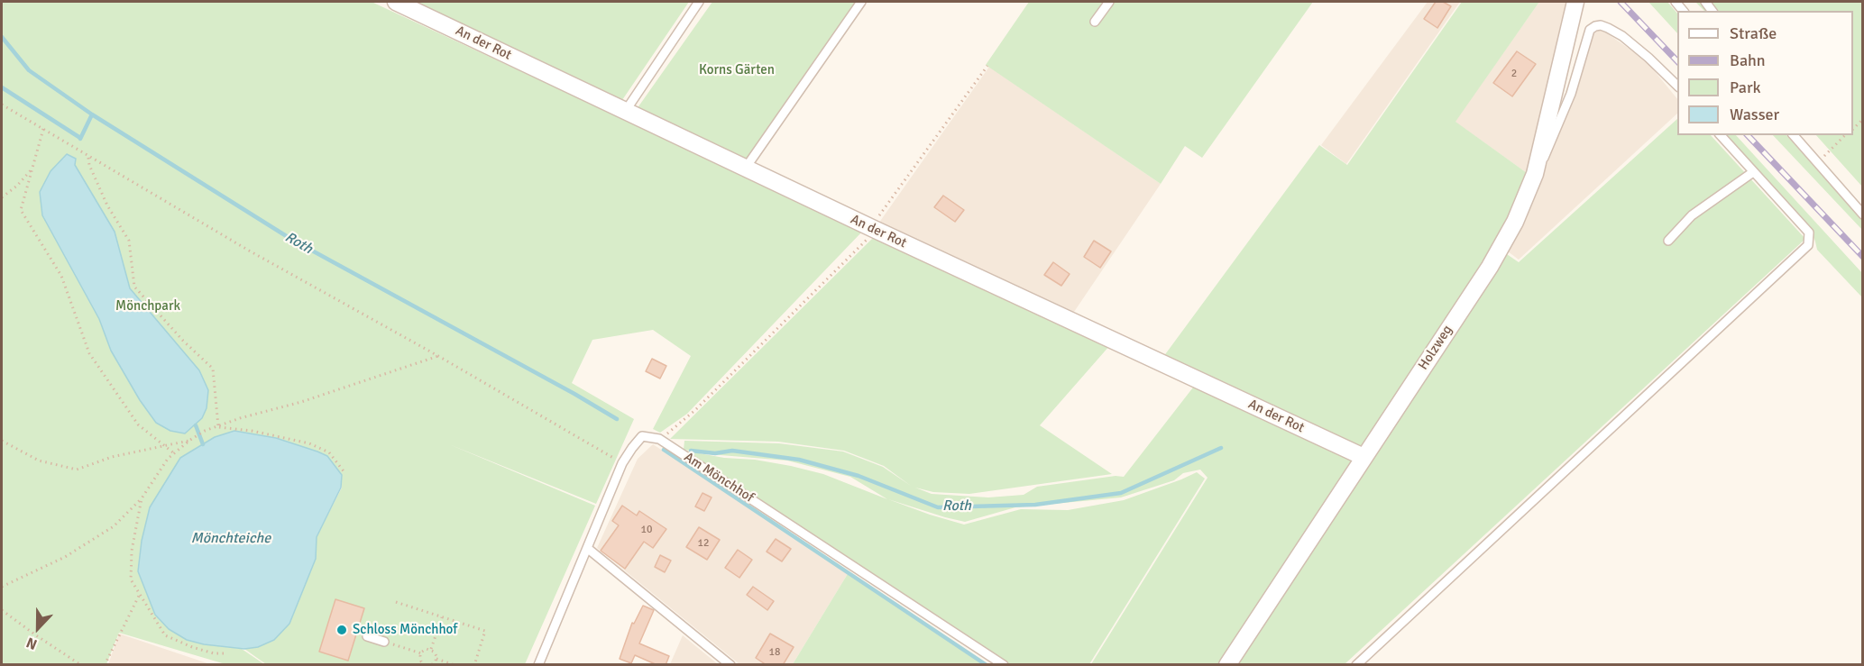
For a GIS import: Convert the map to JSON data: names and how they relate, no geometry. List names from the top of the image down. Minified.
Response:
{"streets":{"street":["An der Rot","Holzweg"],"lane":["Am Mönchhof"]},"crossings":[["An der Rot","Holzweg"]],"water":["Roth","Mönchteiche"],"parks":["Korns Gärten","Mönchpark"],"places":["Schloss Mönchhof"],"house_numbers":["2","10","12","18"],"legend":["Straße","Bahn","Park","Wasser"],"north":"bottom"}
